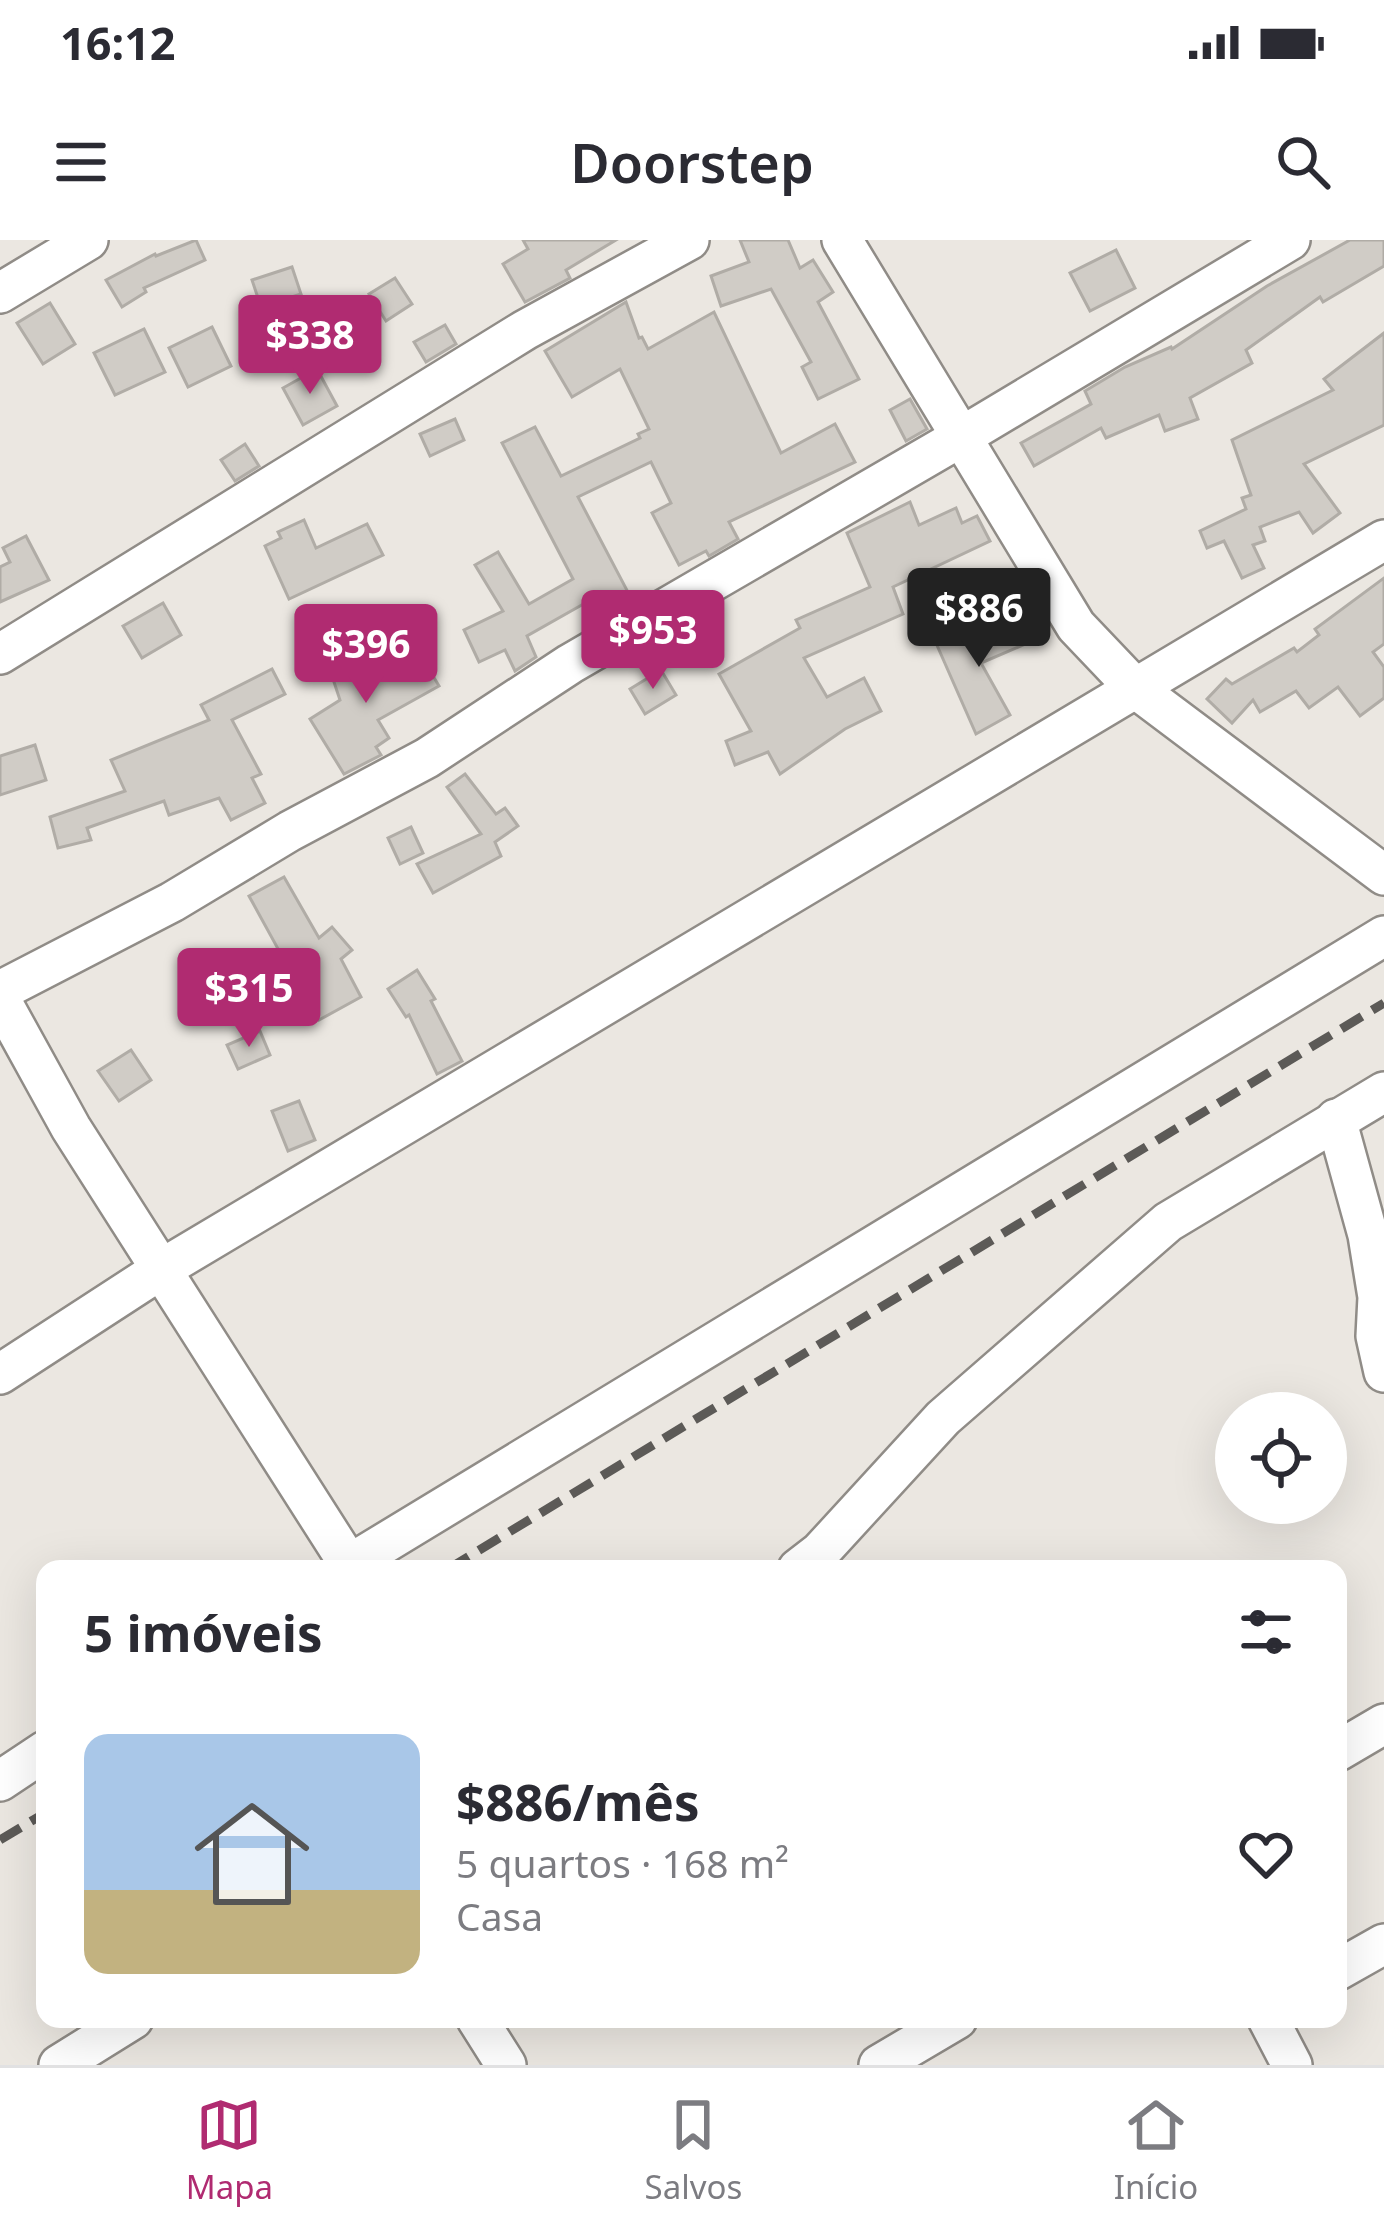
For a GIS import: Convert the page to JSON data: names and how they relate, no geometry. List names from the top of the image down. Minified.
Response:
{"page":{"status":"16:12","header":"Doorstep","price":["$338","$886","$953","$396","$315"],"heading":"5 imóveis","list":[{"name":"$886/mês","note":"5 quartos · 168 m² · Casa"}],"tabs":["Mapa","Salvos","Início"]}}
